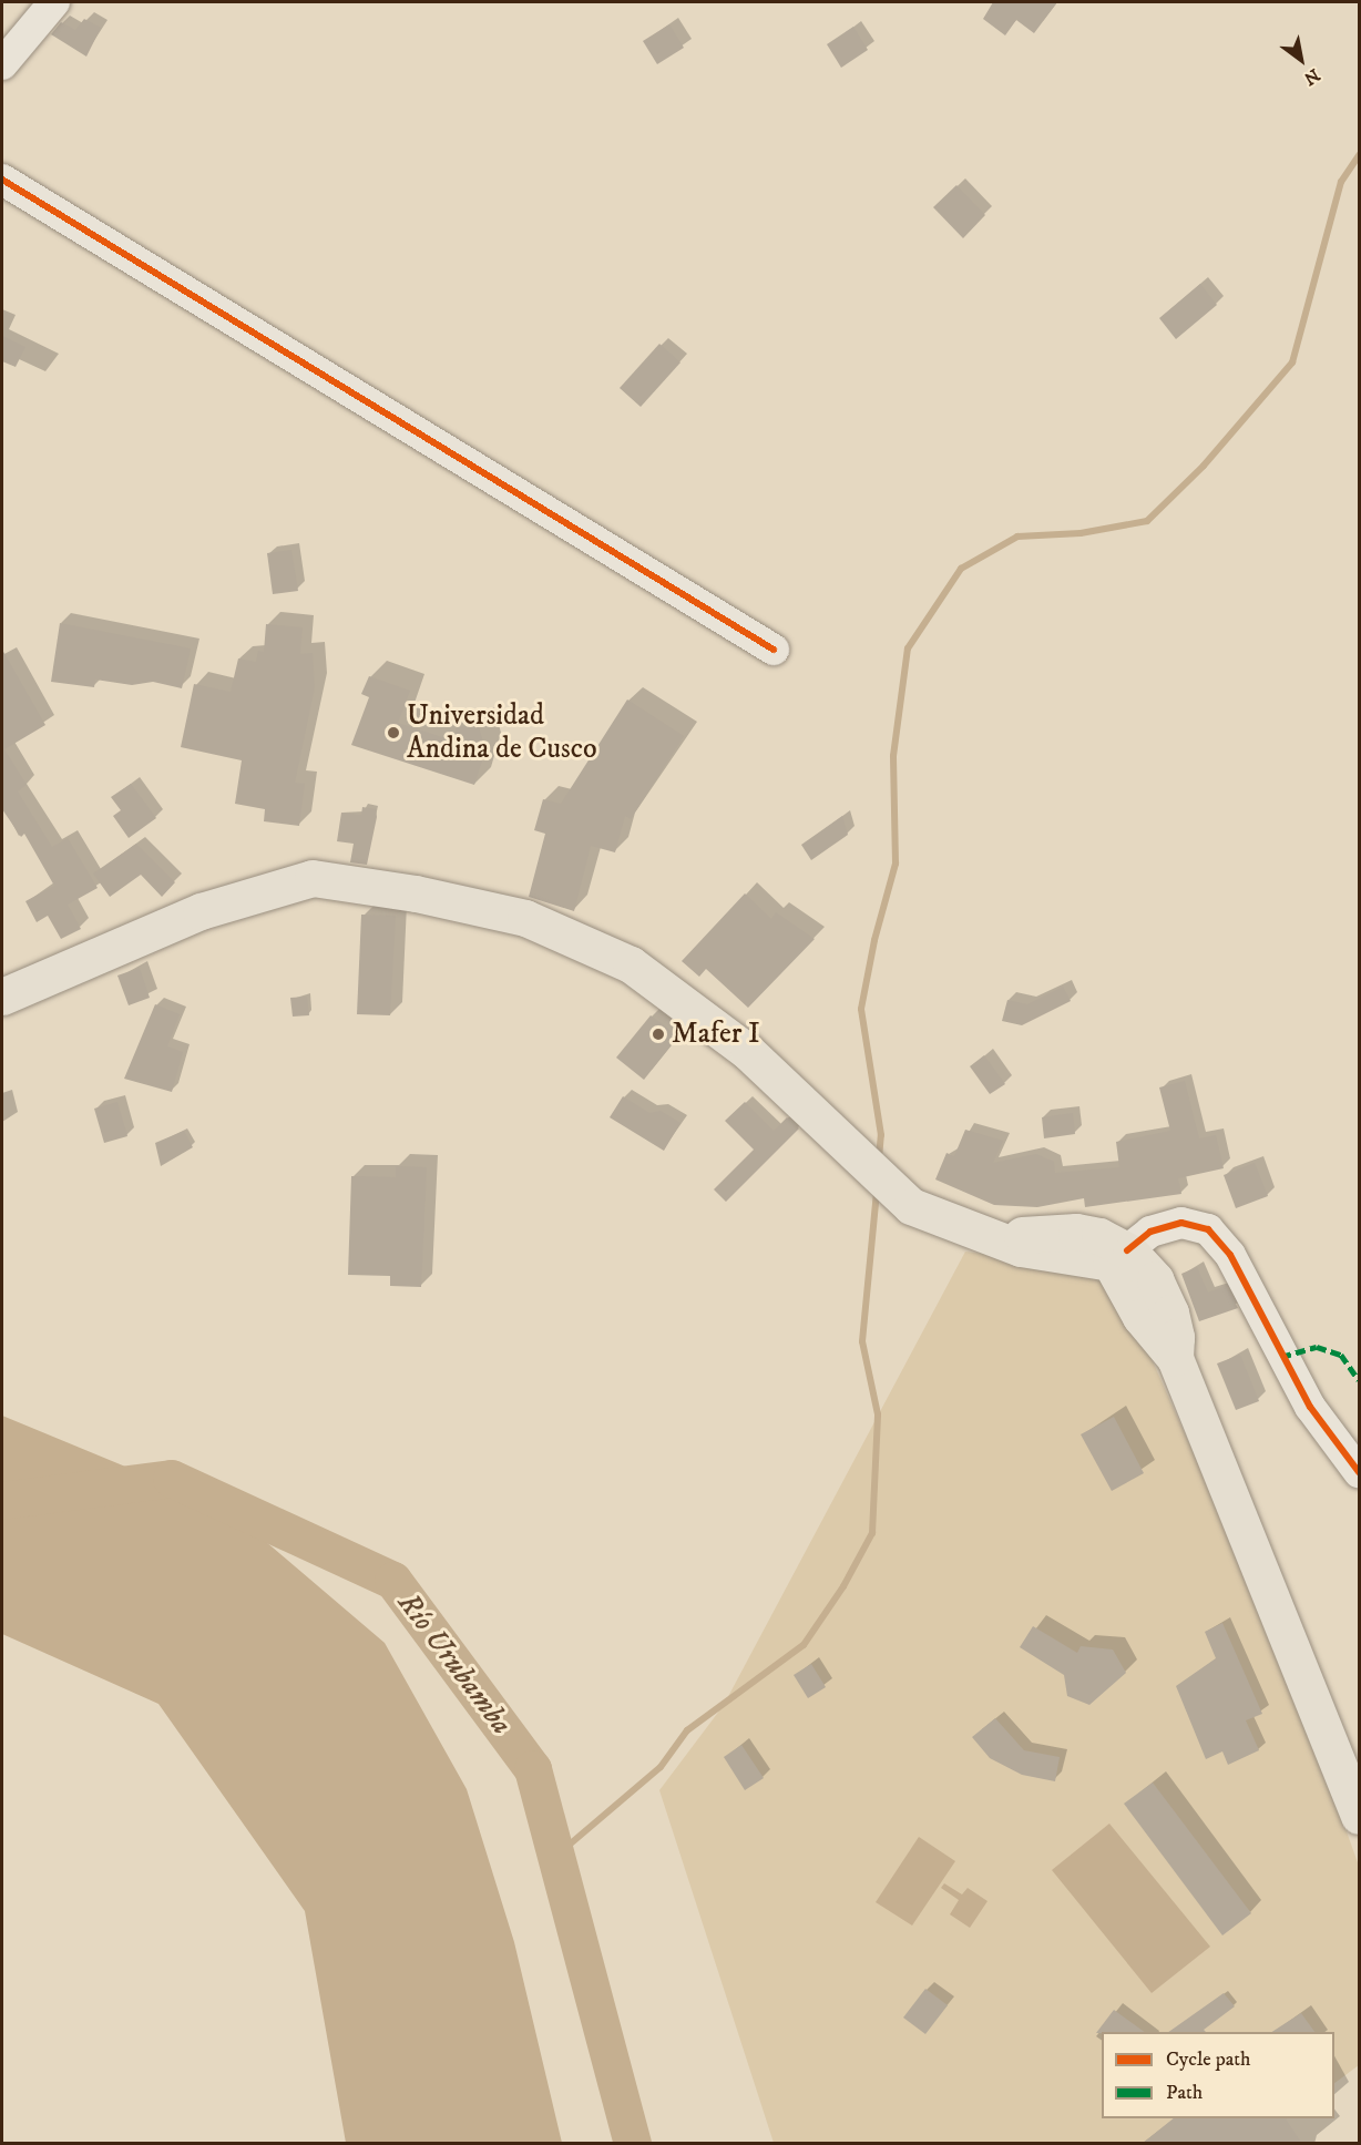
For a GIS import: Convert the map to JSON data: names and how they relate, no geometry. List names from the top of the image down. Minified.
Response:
{"water":["Río Urubamba"],"places":["Universidad Andina de Cusco","Mafer I"],"legend":["Cycle path","Path"],"north":"bottom right"}
